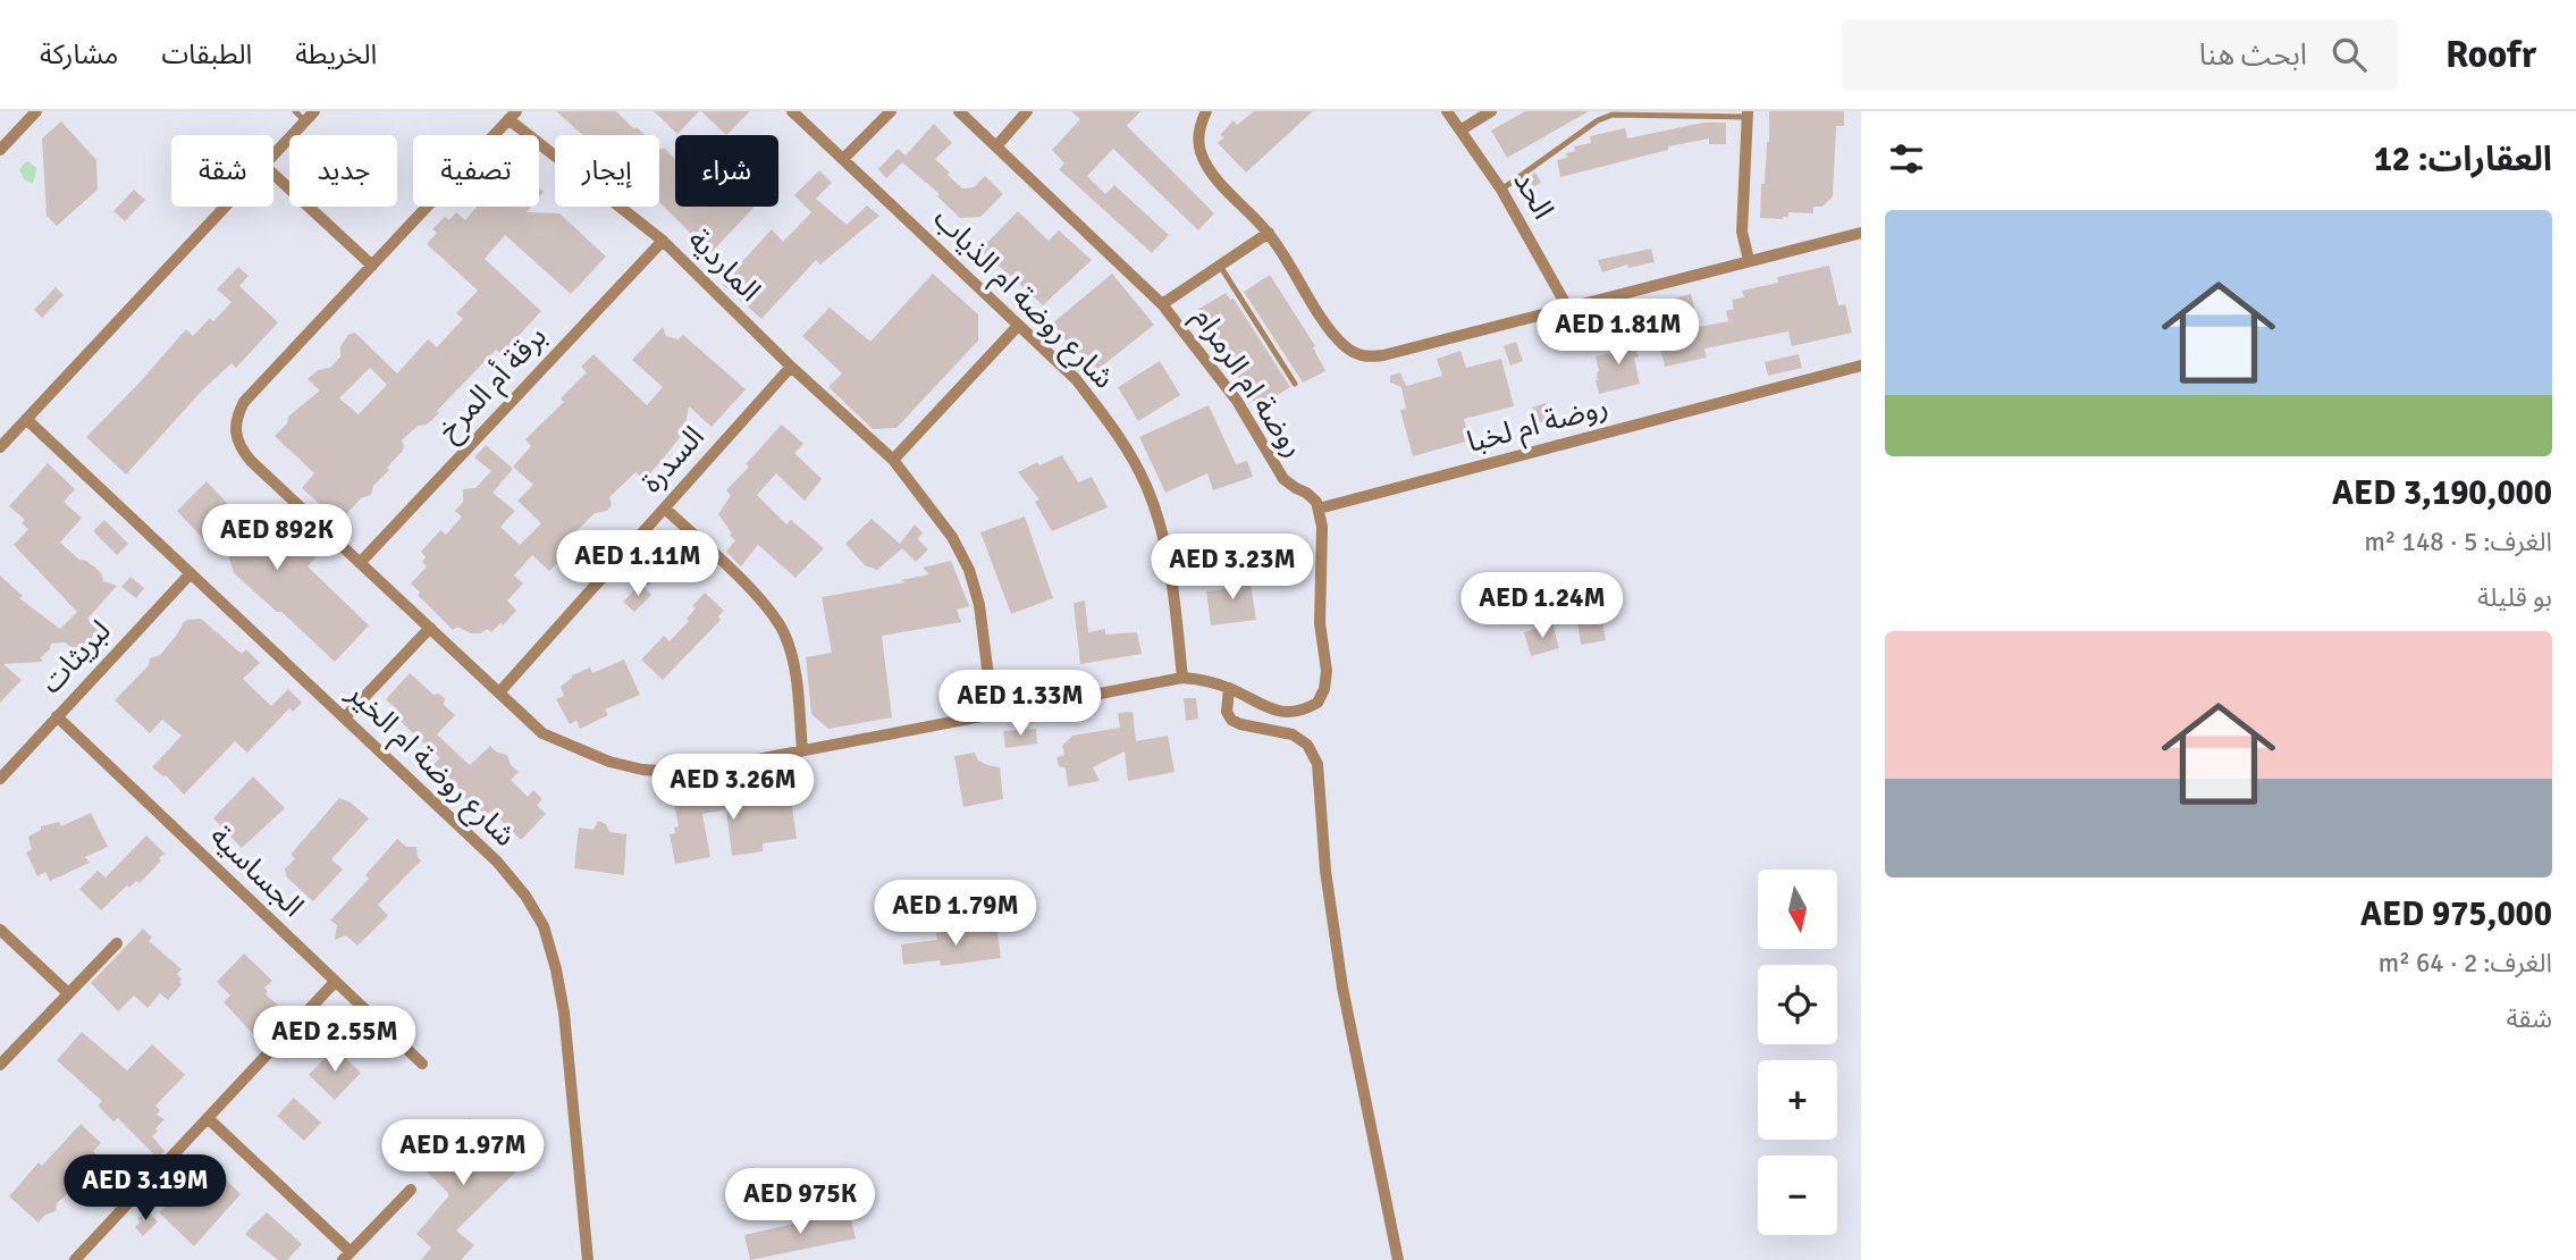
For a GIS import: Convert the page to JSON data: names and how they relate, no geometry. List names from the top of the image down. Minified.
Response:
{"streets":{"street":["الحد","الماردية","شارع روضة ام الذياب","روضة ام الرمرام","برقة أم المرخ","روضة ام لخبا","السدرة","لبريثات","شارع روضة ام الخير","الجساسية"]},"crossings":[["الماردية","برقة أم المرخ"],["الماردية","السدرة"],["روضة ام الرمرام","روضة ام لخبا"],["لبريثات","شارع روضة ام الخير"],["لبريثات","الجساسية"]],"north":"bottom","page":{"header":"Roofr","search":"ابحث هنا","nav":["الخريطة","الطبقات","مشاركة"],"heading":"العقارات: 12","chip":["شراء","إيجار","تصفية","جديد","شقة"],"list":[{"name":"AED 3,190,000","note":"الغرف: 5 · 148 m² · بو قليلة"},{"name":"AED 975,000","note":"الغرف: 2 · 64 m² · شقة"}],"price":["AED 1.81M","AED 892K","AED 1.11M","AED 3.23M","AED 1.24M","AED 1.33M","AED 3.26M","AED 1.79M","AED 2.55M","AED 1.97M","AED 3.19M","AED 975K"],"map_buttons":["+","−"]}}
